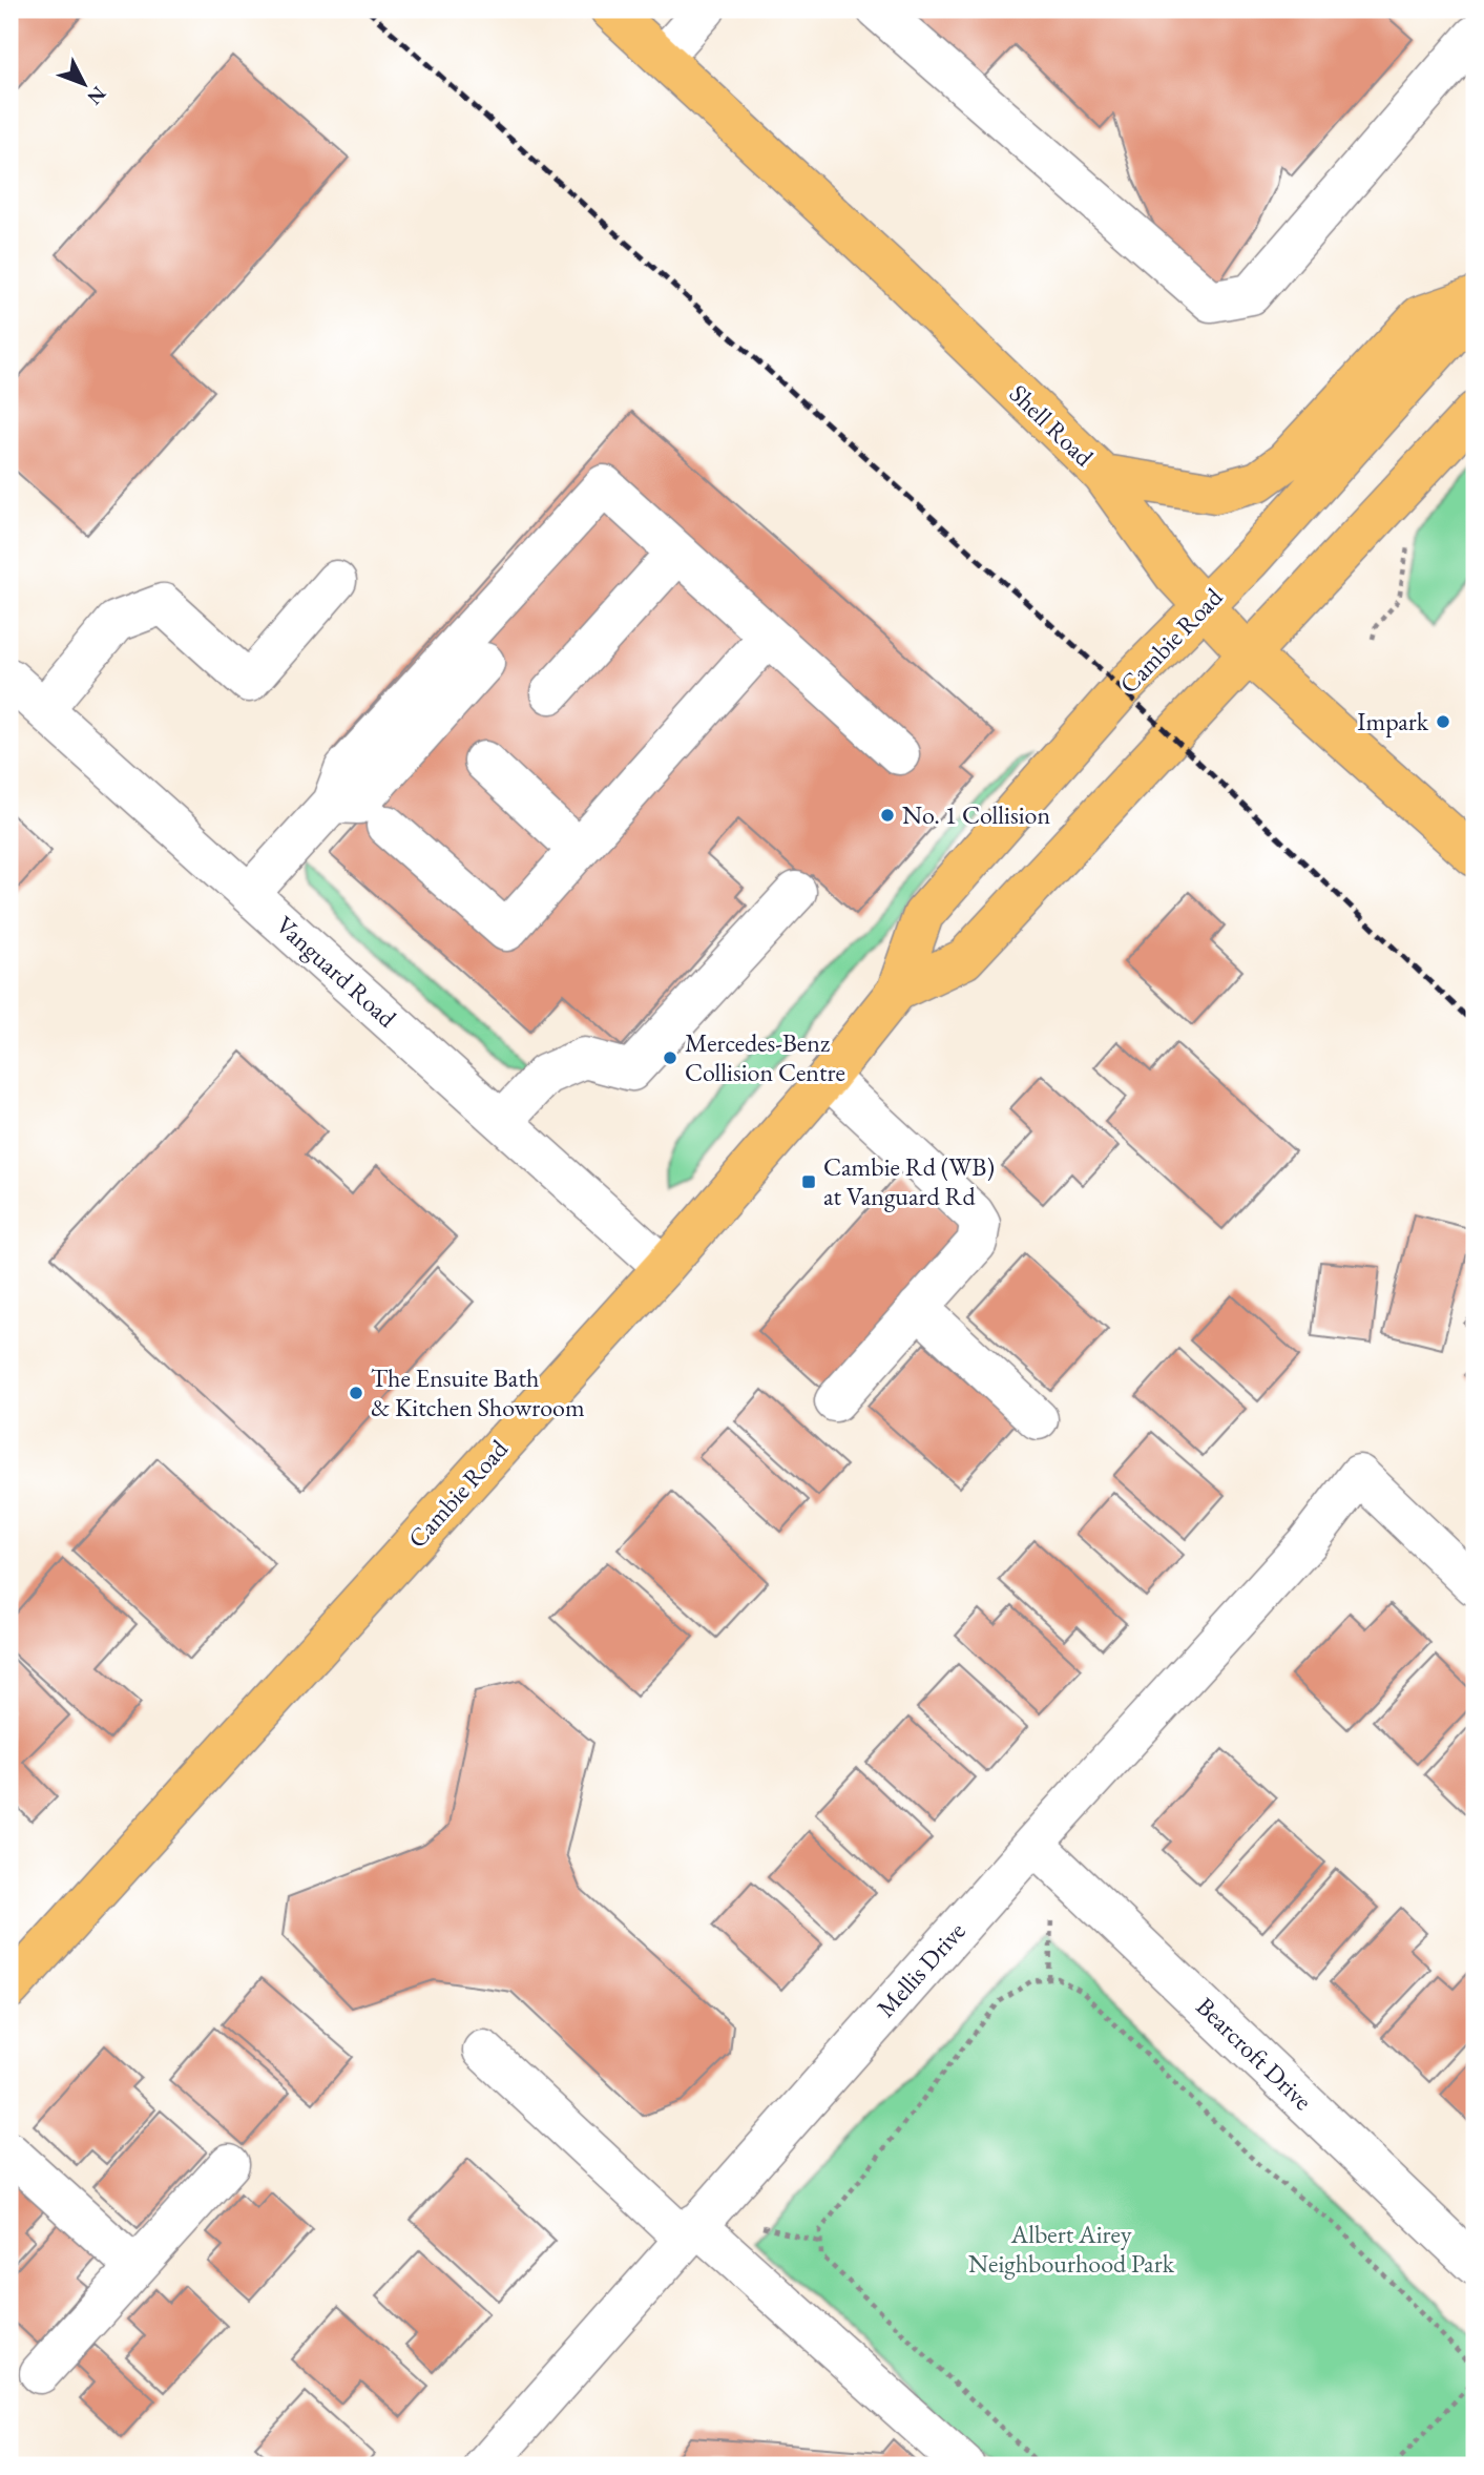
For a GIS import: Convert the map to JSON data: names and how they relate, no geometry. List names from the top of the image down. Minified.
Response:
{"streets":{"main road":["Shell Road","Cambie Road"],"street":["Vanguard Road","Mellis Drive","Bearcroft Drive"]},"crossings":[["Shell Road","Cambie Road"],["Cambie Road","Vanguard Road"],["Mellis Drive","Bearcroft Drive"]],"parks":["Albert Airey Neighbourhood Park"],"places":{"other":["Impark","No. 1 Collision","Mercedes-Benz Collision Centre","The Ensuite Bath & Kitchen Showroom"],"transit":["Cambie Rd (WB) at Vanguard Rd"]},"north":"bottom right"}
